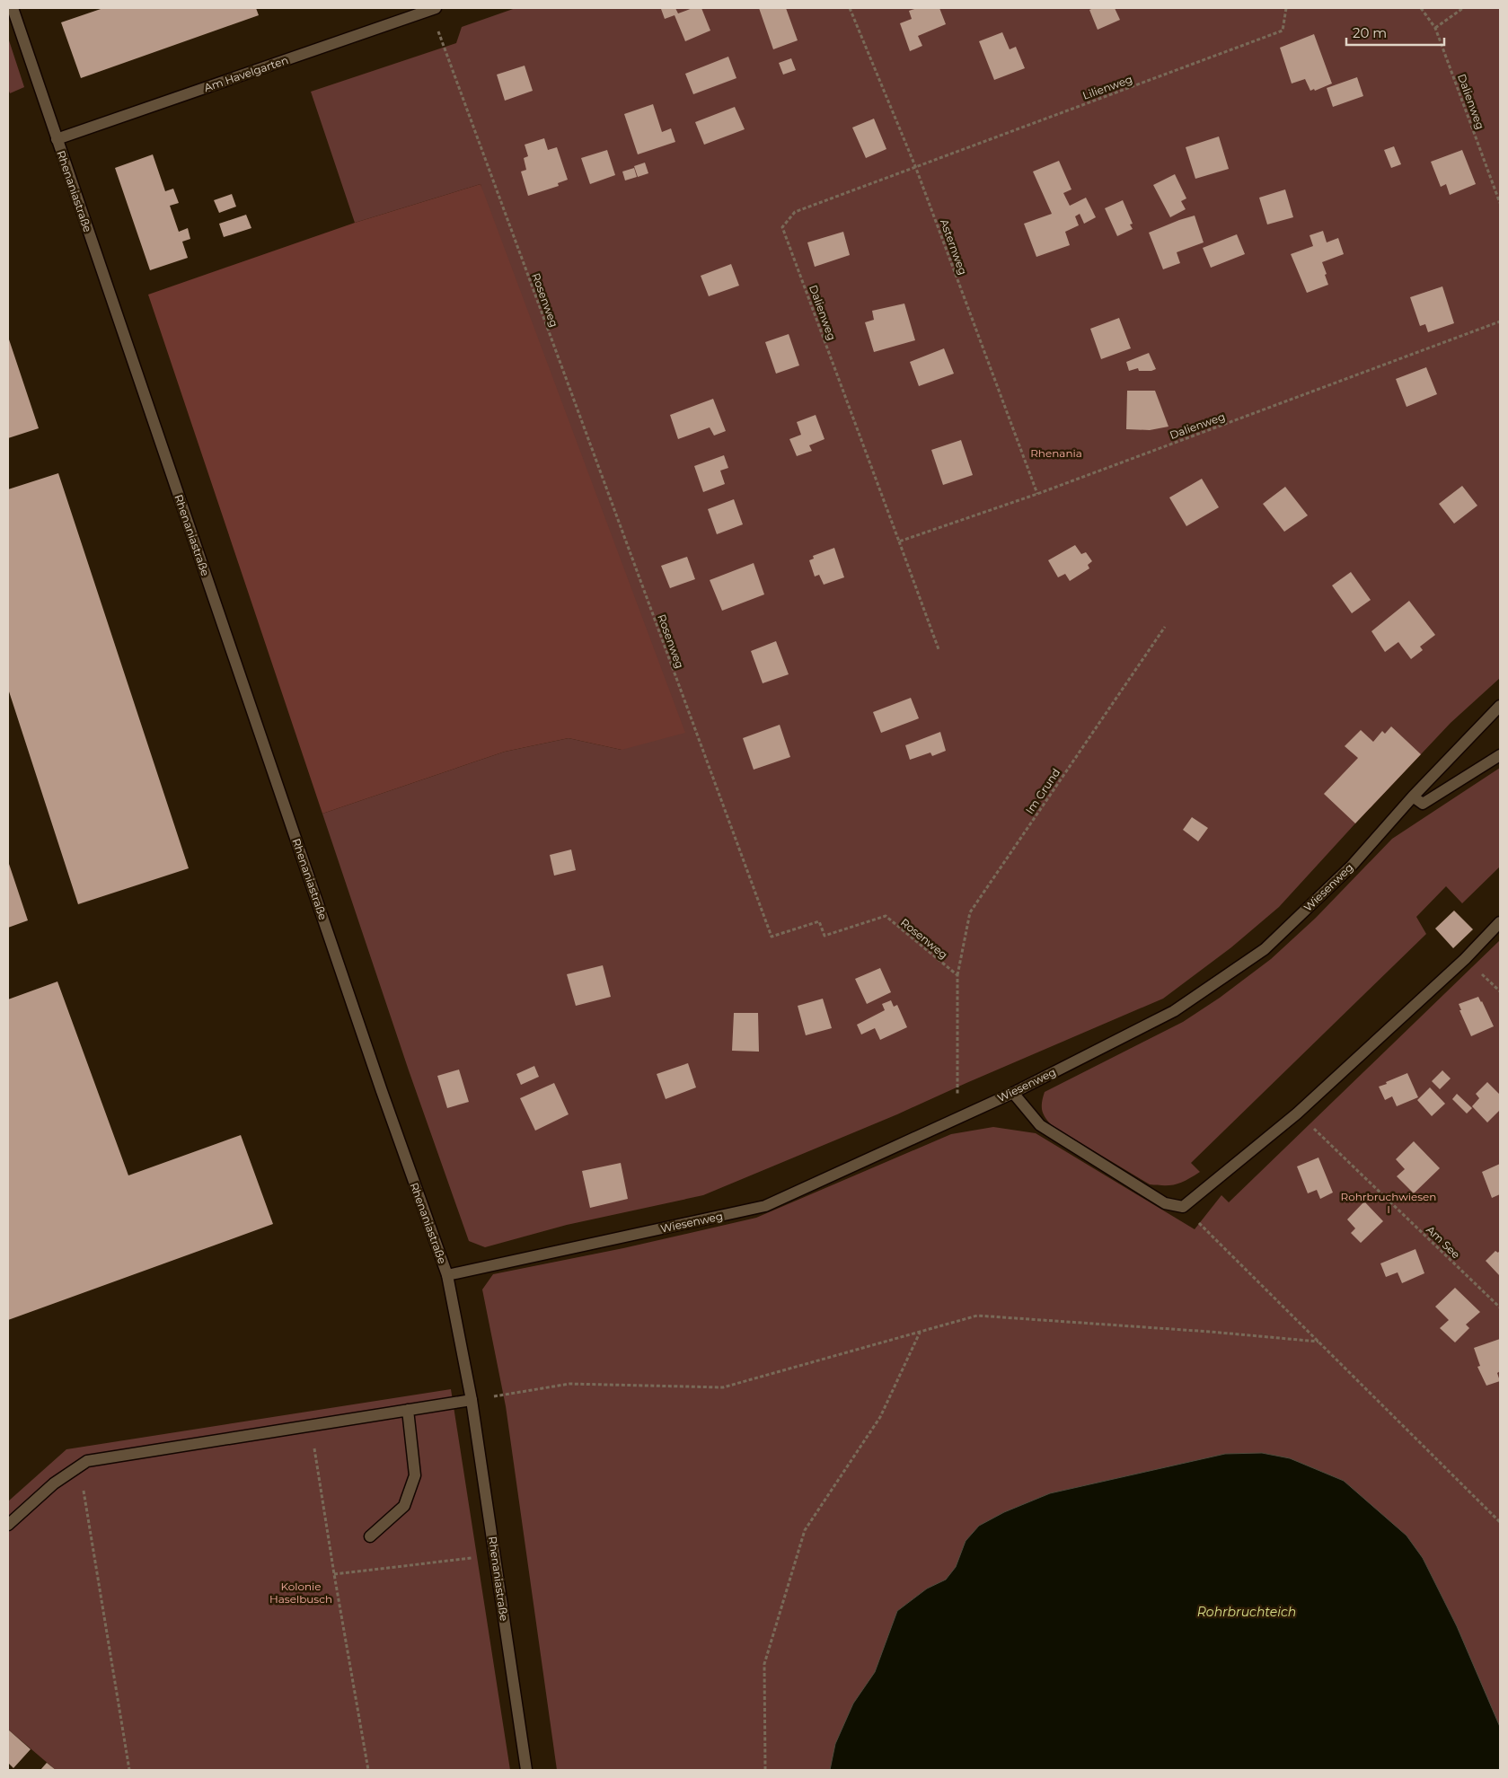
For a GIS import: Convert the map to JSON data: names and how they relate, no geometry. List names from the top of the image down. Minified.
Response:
{"streets":{"street":["Am Havelgarten","Rhenaniastraße","Wiesenweg"],"path":["Lilienweg","Dalienweg","Asternweg","Rosenweg","Im Grund","Am See"]},"crossings":[["Am Havelgarten","Rhenaniastraße"],["Am Havelgarten","Rosenweg"],["Lilienweg","Dalienweg"],["Lilienweg","Asternweg"],["Dalienweg","Asternweg"],["Rhenaniastraße","Wiesenweg"],["Rosenweg","Im Grund"]],"water":["Rohrbruchteich"],"parks":["Rhenania","Rohrbruchwiesen I","Kolonie Haselbusch"],"scale_bar":"20 m"}
